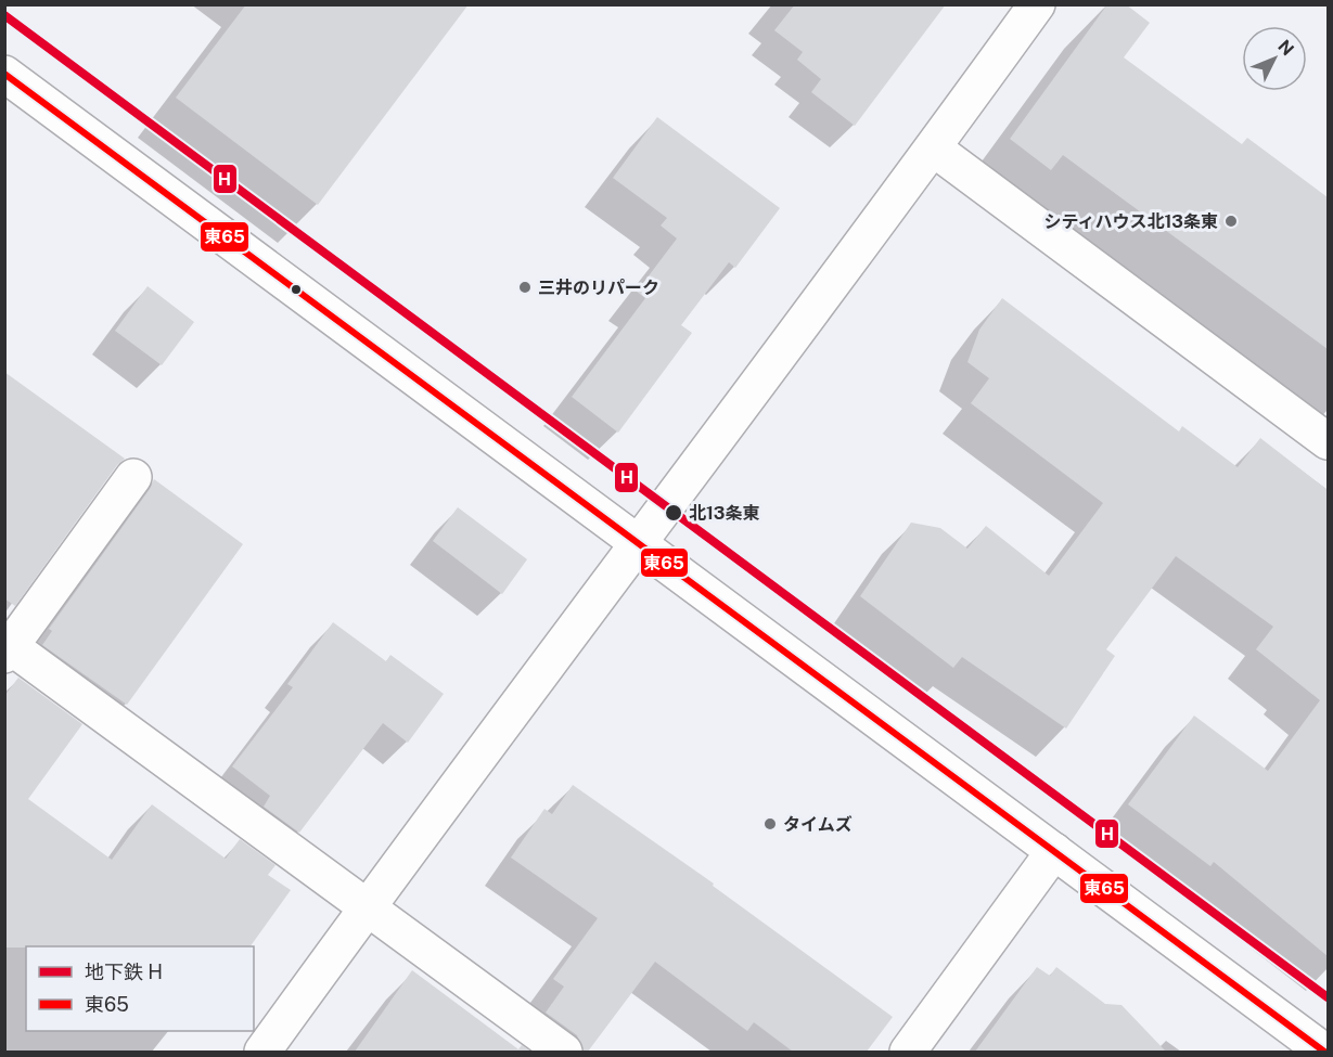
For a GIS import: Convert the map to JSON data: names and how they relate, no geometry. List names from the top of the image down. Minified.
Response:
{"places":["シティハウス北13条東","三井のリパーク","北13条東","タイムズ"],"lines":["metro line H","transit line 東65"],"legend":["地下鉄 H","東65"],"north":"top right"}
